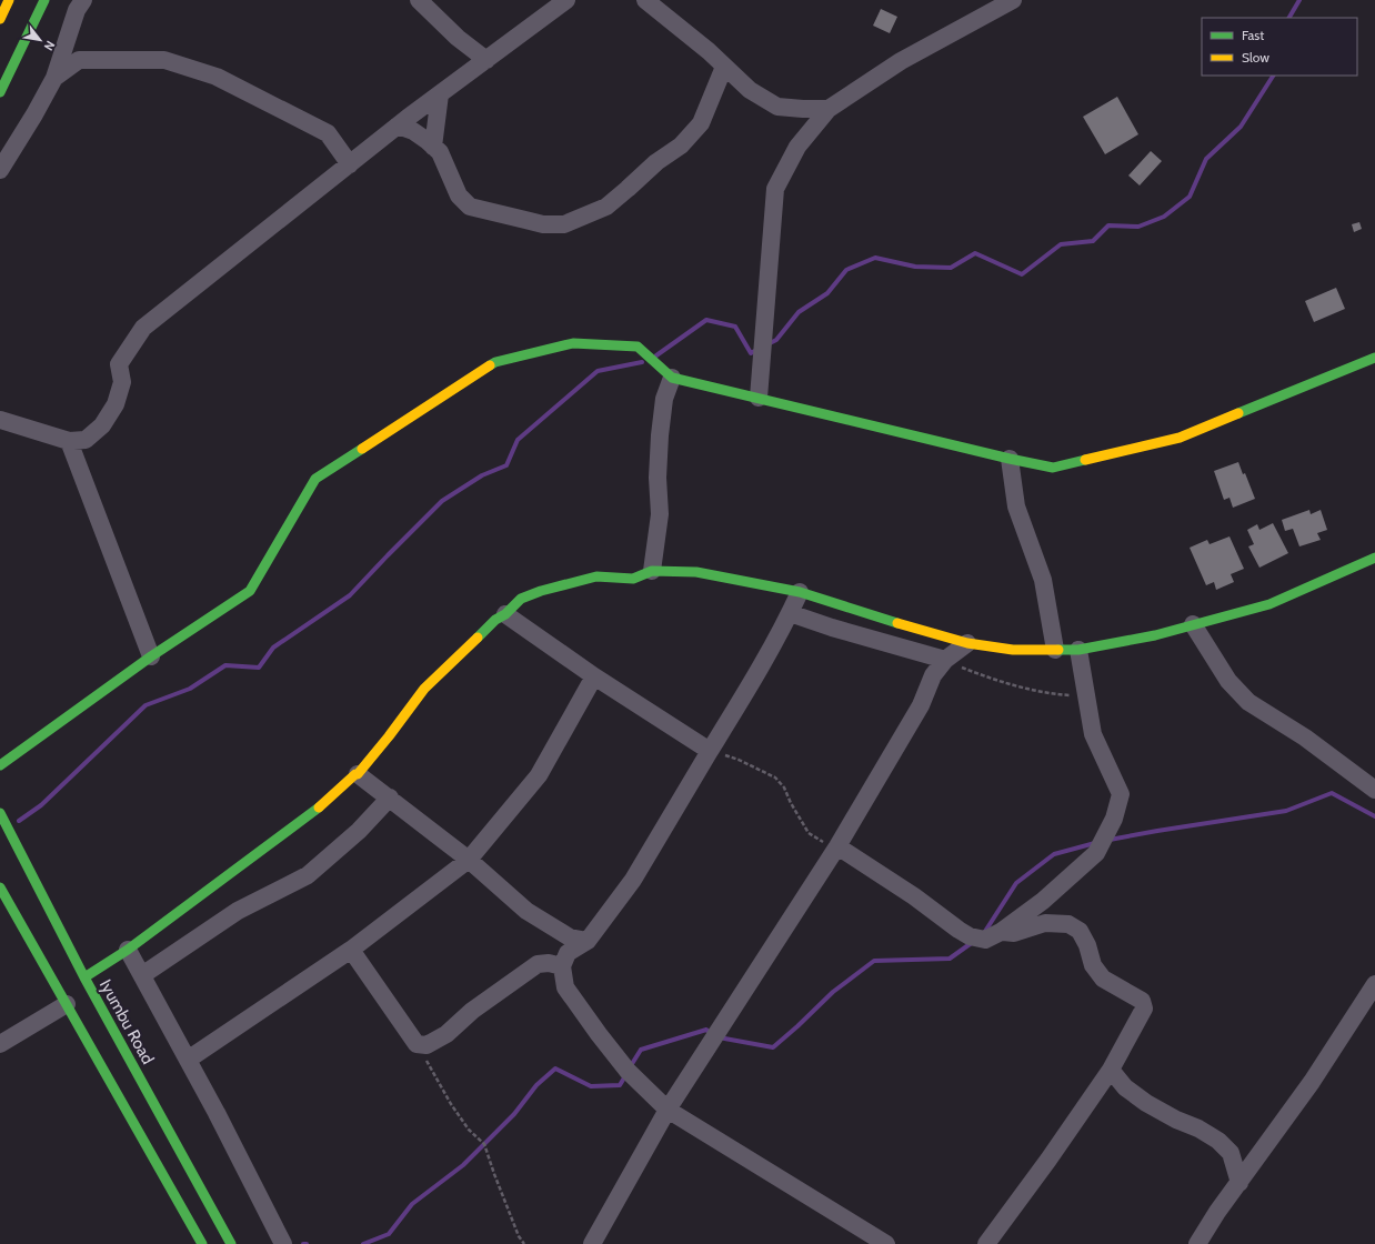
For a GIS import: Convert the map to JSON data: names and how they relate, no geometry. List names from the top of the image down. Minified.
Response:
{"streets":{"street":["Iyumbu Road"]},"legend":["Fast","Slow"],"north":"bottom right"}
